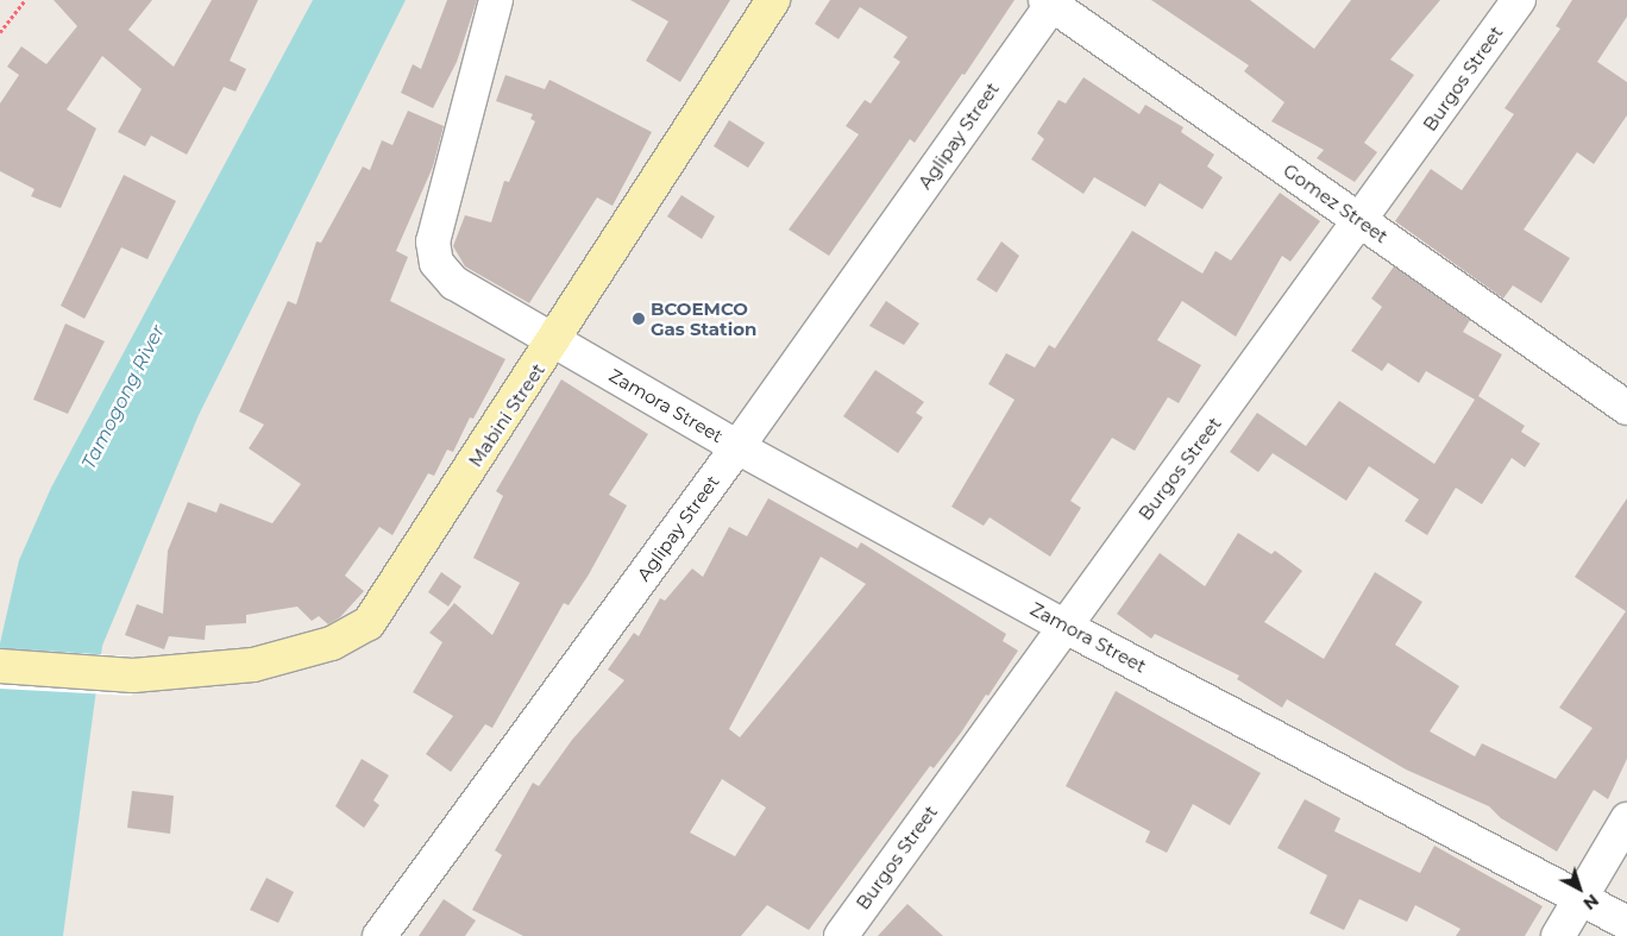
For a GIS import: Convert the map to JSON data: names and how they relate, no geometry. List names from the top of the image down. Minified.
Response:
{"streets":{"street":["Burgos Street","Aglipay Street","Gomez Street","Zamora Street","Mabini Street"]},"crossings":[["Burgos Street","Gomez Street"],["Burgos Street","Zamora Street"],["Aglipay Street","Gomez Street"],["Aglipay Street","Zamora Street"],["Zamora Street","Mabini Street"]],"water":["Tamogong River"],"places":["BCOEMCO Gas Station"],"north":"bottom right"}
